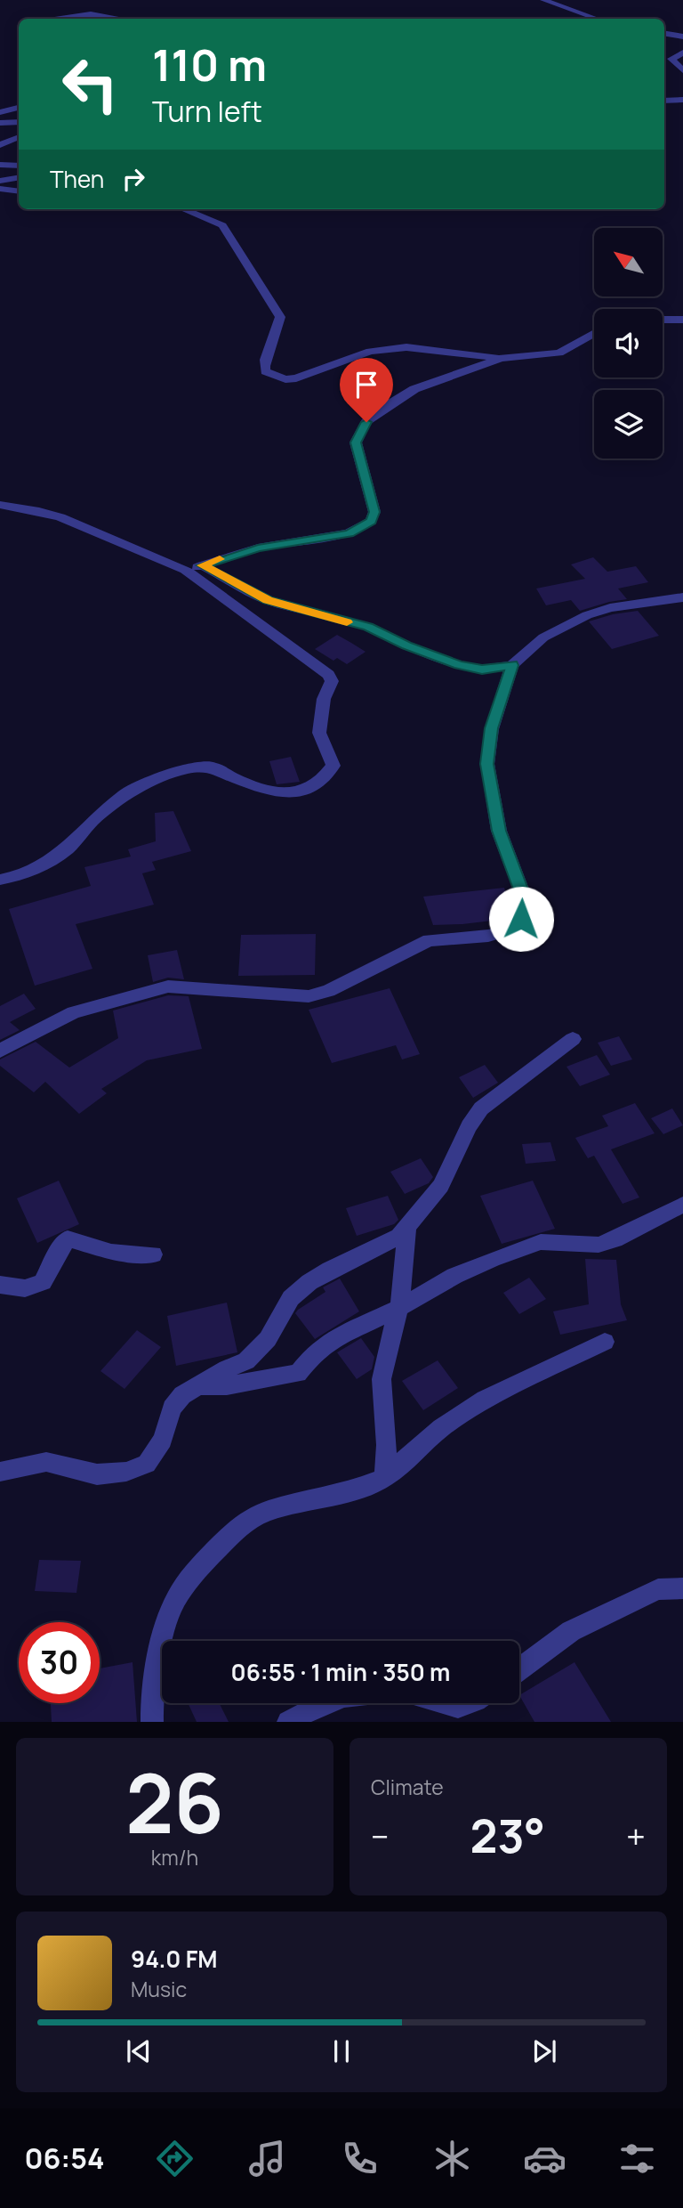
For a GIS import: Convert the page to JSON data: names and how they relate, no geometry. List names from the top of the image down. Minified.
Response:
{"north":"top left","page":{"turn":["110 m","Turn left"],"then":"Then","limit":"30","trip":"06:55 · 1 min · 350 m","tile":[["26","km/h"],"Climate"],"heat":["−","23°","+"],"song":["94.0 FM","Music"],"tabs":"06:54"}}
